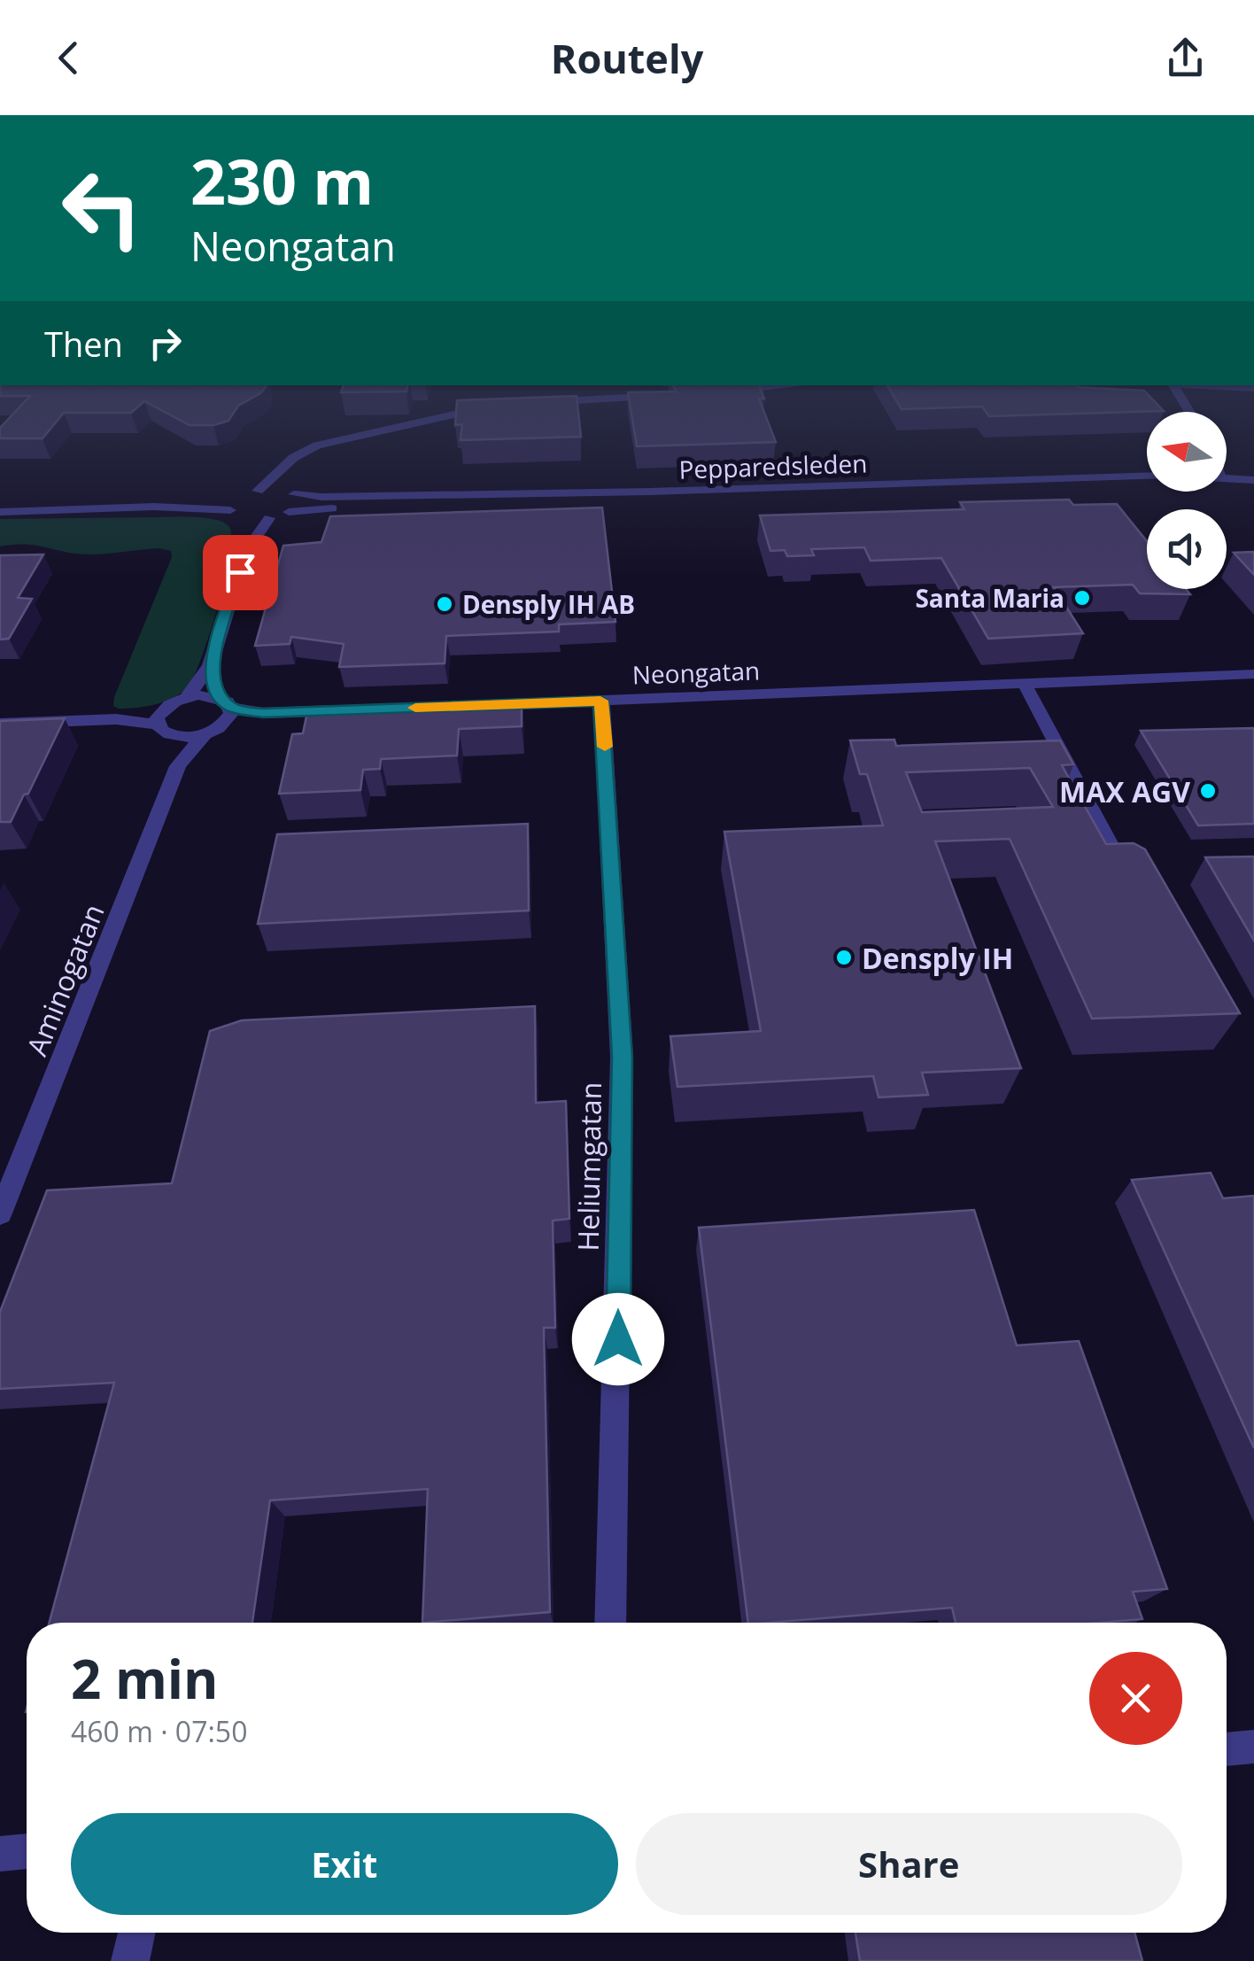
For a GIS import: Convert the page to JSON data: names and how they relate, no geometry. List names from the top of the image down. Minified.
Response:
{"streets":{"street":["Pepparedsleden","Neongatan","Aminogatan","Heliumgatan"]},"crossings":[["Neongatan","Heliumgatan"]],"places":["Santa Maria","Densply IH AB","MAX AGV","Densply IH"],"north":"left","page":{"header":"Routely","turn":["230 m","Neongatan"],"then":"Then","heading":["2 min","460 m · 07:50"],"buttons":["Exit","Share"]}}
